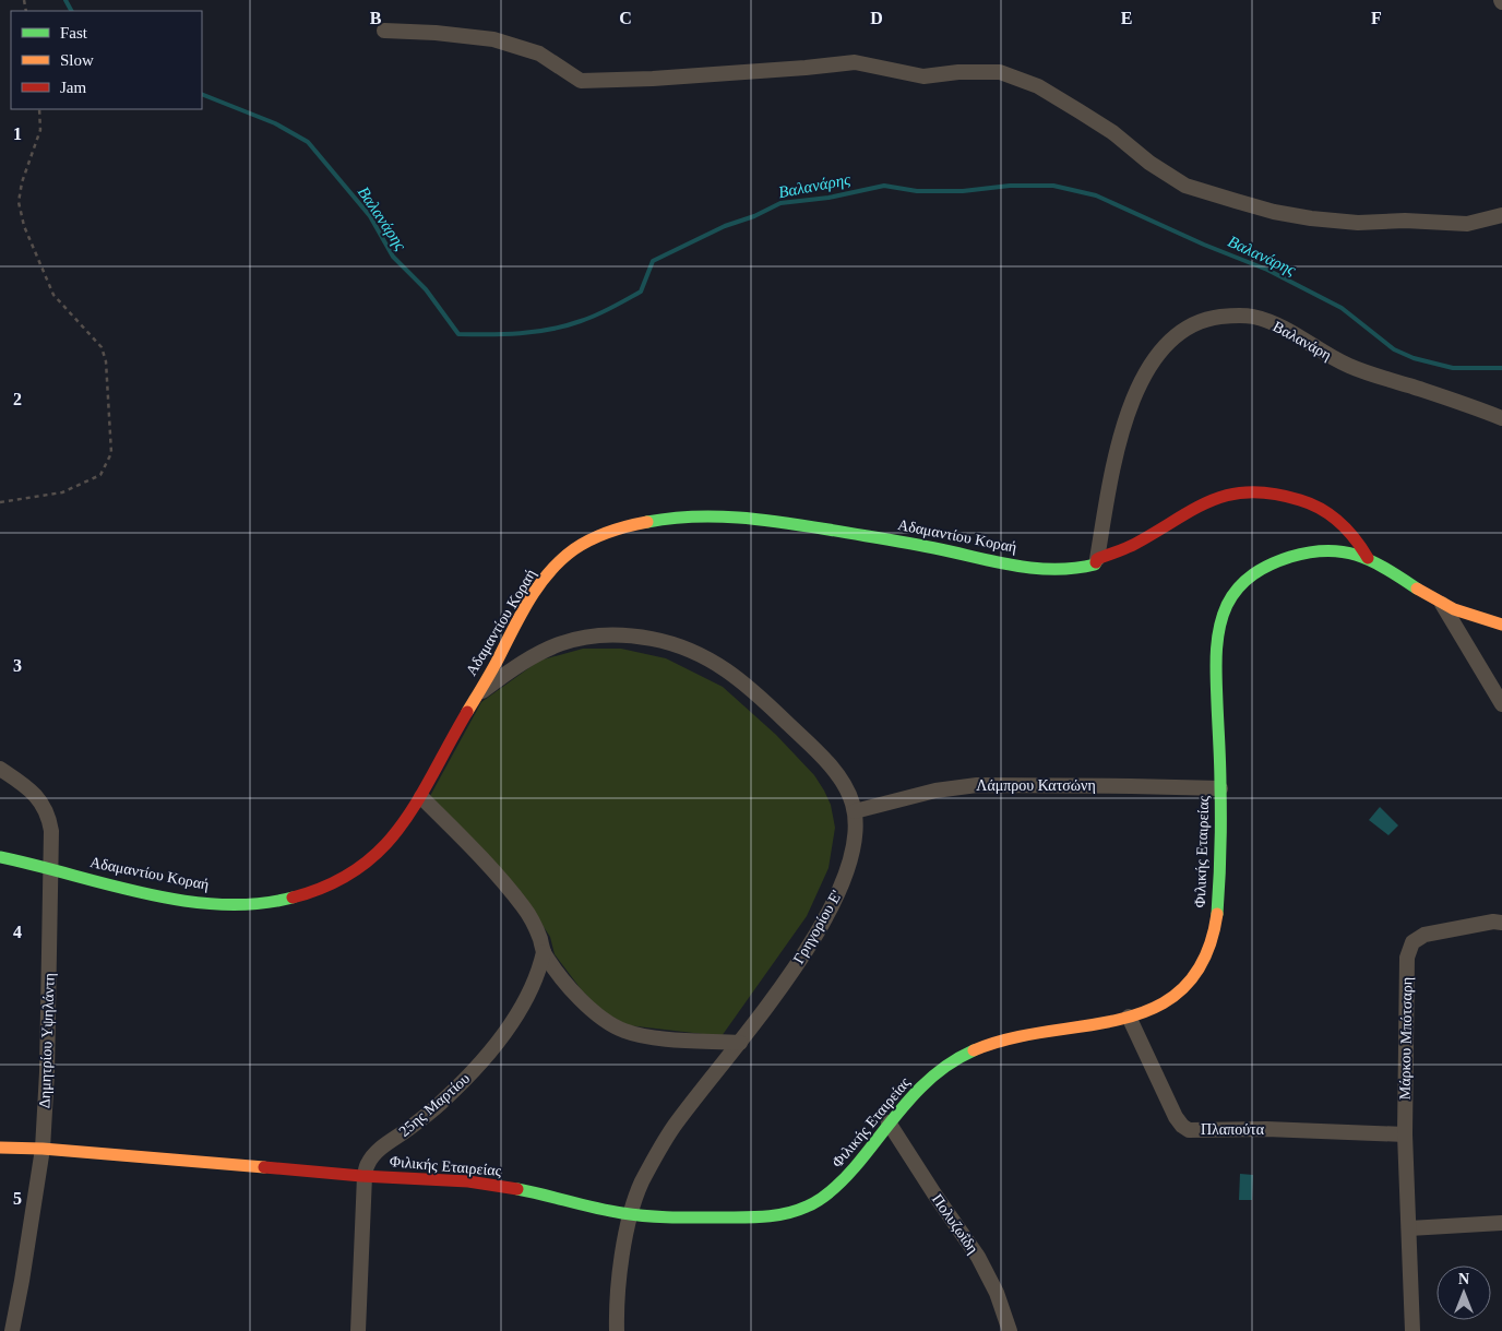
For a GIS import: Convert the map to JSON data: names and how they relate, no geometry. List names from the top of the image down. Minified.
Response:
{"streets":{"main road":["Αδαμαντίου Κοραή","Φιλικής Εταιρείας"],"street":["Βαλανάρη","Λάμπρου Κατσώνη","Γρηγορίου Ε'","Μάρκου Μπότσαρη","Δημητρίου Υψηλάντη","25ης Μαρτίου","Πλαπούτα","Πολυζωΐδη"]},"crossings":[["Βαλανάρη","Αδαμαντίου Κοραή"],["Αδαμαντίου Κοραή","Φιλικής Εταιρείας"],["Αδαμαντίου Κοραή","Γρηγορίου Ε'"],["Αδαμαντίου Κοραή","Δημητρίου Υψηλάντη"],["Λάμπρου Κατσώνη","Φιλικής Εταιρείας"],["Λάμπρου Κατσώνη","Γρηγορίου Ε'"],["Φιλικής Εταιρείας","Γρηγορίου Ε'"],["Φιλικής Εταιρείας","Δημητρίου Υψηλάντη"],["Φιλικής Εταιρείας","25ης Μαρτίου"],["Φιλικής Εταιρείας","Πλαπούτα"],["Φιλικής Εταιρείας","Πολυζωΐδη"],["Μάρκου Μπότσαρη","Πλαπούτα"]],"water":["Βαλανάρης"],"legend":["Fast","Slow","Jam"],"north":"top","grid":{"columns":["B","C","D","E","F"],"rows":["1","2","3","4","5"]}}
